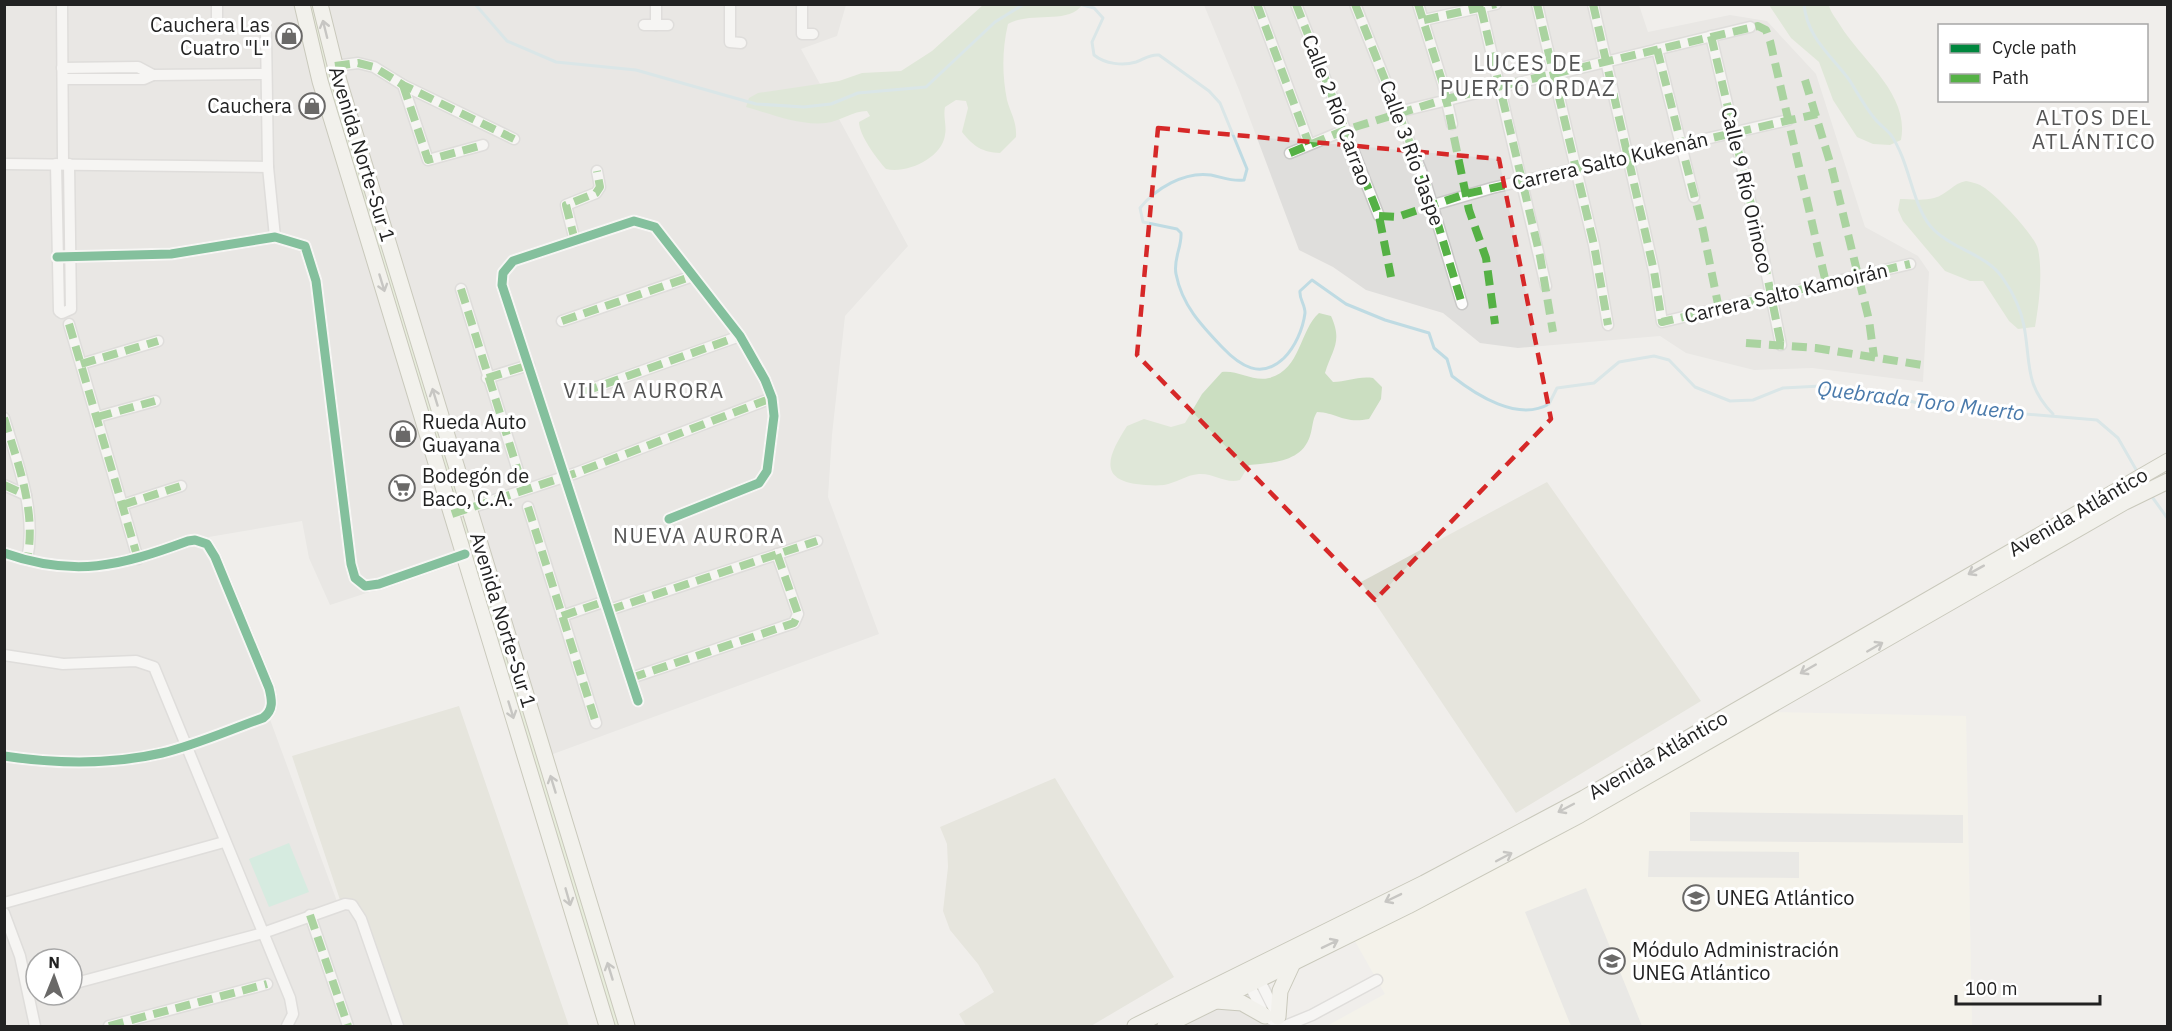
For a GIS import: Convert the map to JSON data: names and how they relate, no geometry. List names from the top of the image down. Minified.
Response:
{"streets":{"main road":["Avenida Norte-Sur 1","Avenida Atlántico"],"street":["Calle 2 Río Carrao","Calle 3 Río Jaspe","Carrera Salto Kukenán","Calle 9 Río Orinoco","Carrera Salto Kamoirán"]},"crossings":[["Calle 3 Río Jaspe","Carrera Salto Kukenán"],["Carrera Salto Kukenán","Calle 9 Río Orinoco"],["Carrera Salto Kukenán","Carrera Salto Kamoirán"],["Calle 9 Río Orinoco","Carrera Salto Kamoirán"]],"districts":["LUCES DE PUERTO ORDAZ","ALTOS DEL ATLÁNTICO","VILLA AURORA","NUEVA AURORA"],"water":["Quebrada Toro Muerto"],"places":{"shop":["Cauchera Las Cuatro \"L\"","Cauchera","Rueda Auto Guayana"],"supermarket":["Bodegón de Baco, C.A."],"school or university":["UNEG Atlántico","Módulo Administración UNEG Atlántico"]},"legend":["Cycle path","Path"],"scale_bar":"100 m","north":"top"}
